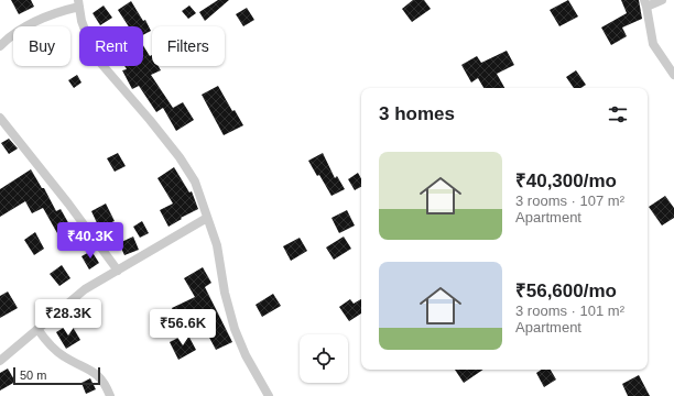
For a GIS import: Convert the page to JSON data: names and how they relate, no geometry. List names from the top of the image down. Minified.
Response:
{"scale_bar":"50 m","page":{"chip":["Buy","Rent","Filters"],"heading":"3 homes","list":[{"name":"₹40,300/mo","note":"3 rooms · 107 m² · Apartment"},{"name":"₹56,600/mo","note":"3 rooms · 101 m² · Apartment"}],"price":["₹40.3K","₹28.3K","₹56.6K"],"scale":"50 m"}}
